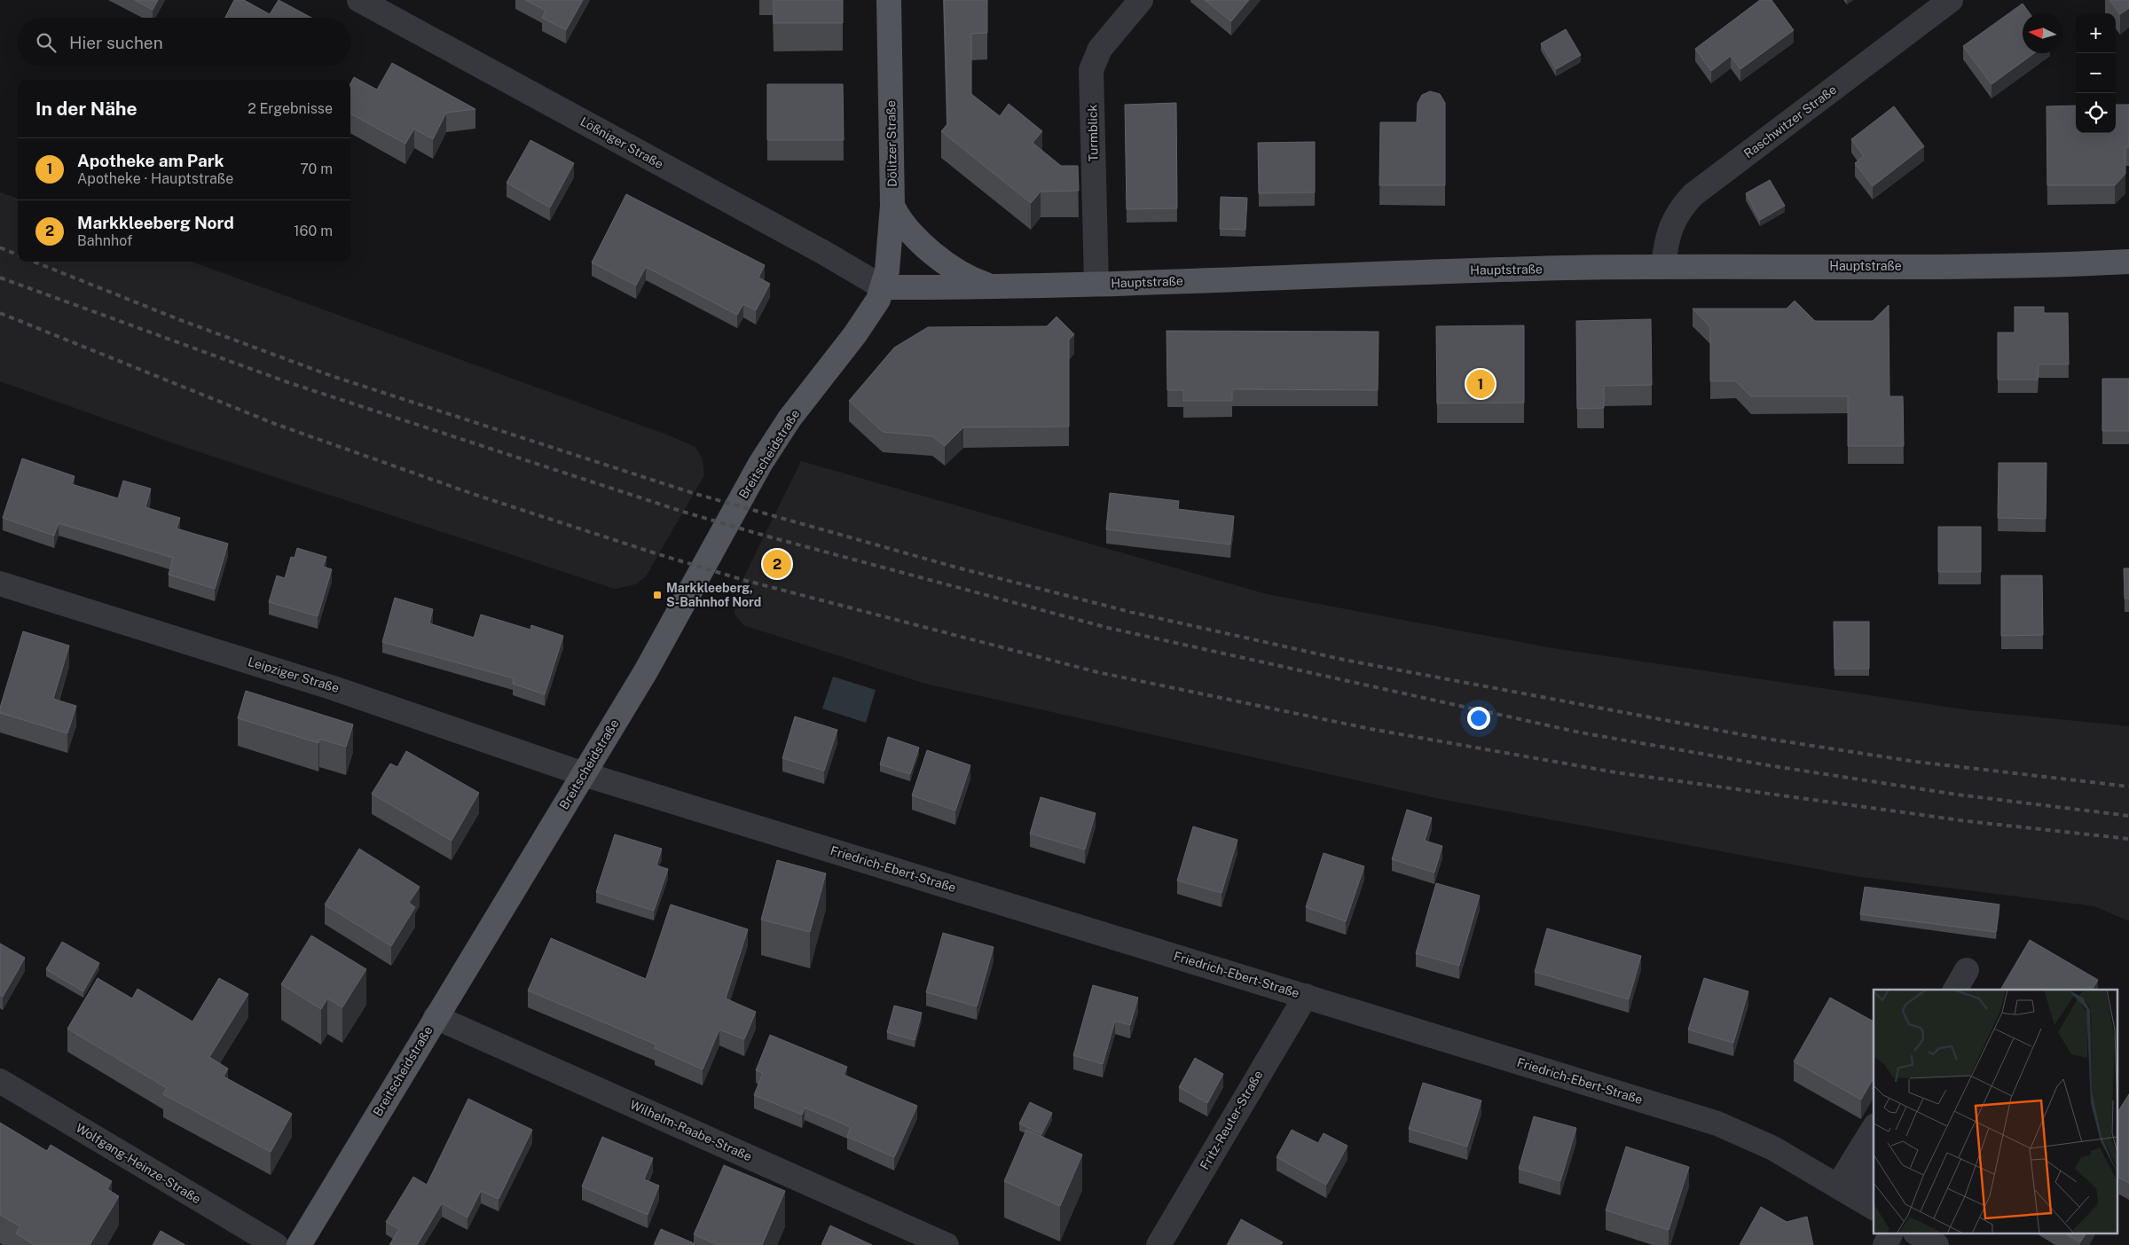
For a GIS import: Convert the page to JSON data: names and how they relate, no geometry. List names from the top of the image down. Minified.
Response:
{"streets":{"main road":["Dölitzer Straße","Hauptstraße","Breitscheidstraße"],"street":["Raschwitzer Straße","Turmblick","Lößniger Straße","Leipziger Straße","Friedrich-Ebert-Straße","Fritz-Reuter-Straße","Wilhelm-Raabe-Straße","Wolfgang-Heinze-Straße"]},"crossings":[["Raschwitzer Straße","Hauptstraße"],["Turmblick","Hauptstraße"],["Lößniger Straße","Dölitzer Straße"],["Lößniger Straße","Hauptstraße"],["Lößniger Straße","Breitscheidstraße"],["Dölitzer Straße","Hauptstraße"],["Dölitzer Straße","Breitscheidstraße"],["Hauptstraße","Breitscheidstraße"],["Breitscheidstraße","Leipziger Straße"],["Breitscheidstraße","Friedrich-Ebert-Straße"],["Breitscheidstraße","Wilhelm-Raabe-Straße"],["Leipziger Straße","Friedrich-Ebert-Straße"],["Friedrich-Ebert-Straße","Fritz-Reuter-Straße"]],"places":{"transit":["Markkleeberg, S-Bahnhof Nord"]},"north":"left","page":{"map_buttons":["+","−"],"search":"Hier suchen","heading":["In der Nähe","2 Ergebnisse"],"list":[{"mark":"1","name":"Apotheke am Park","note":"Apotheke · Hauptstraße","value":"70 m"},{"mark":"2","name":"Markkleeberg Nord","note":"Bahnhof","value":"160 m"}],"pins":["1","2"]}}
